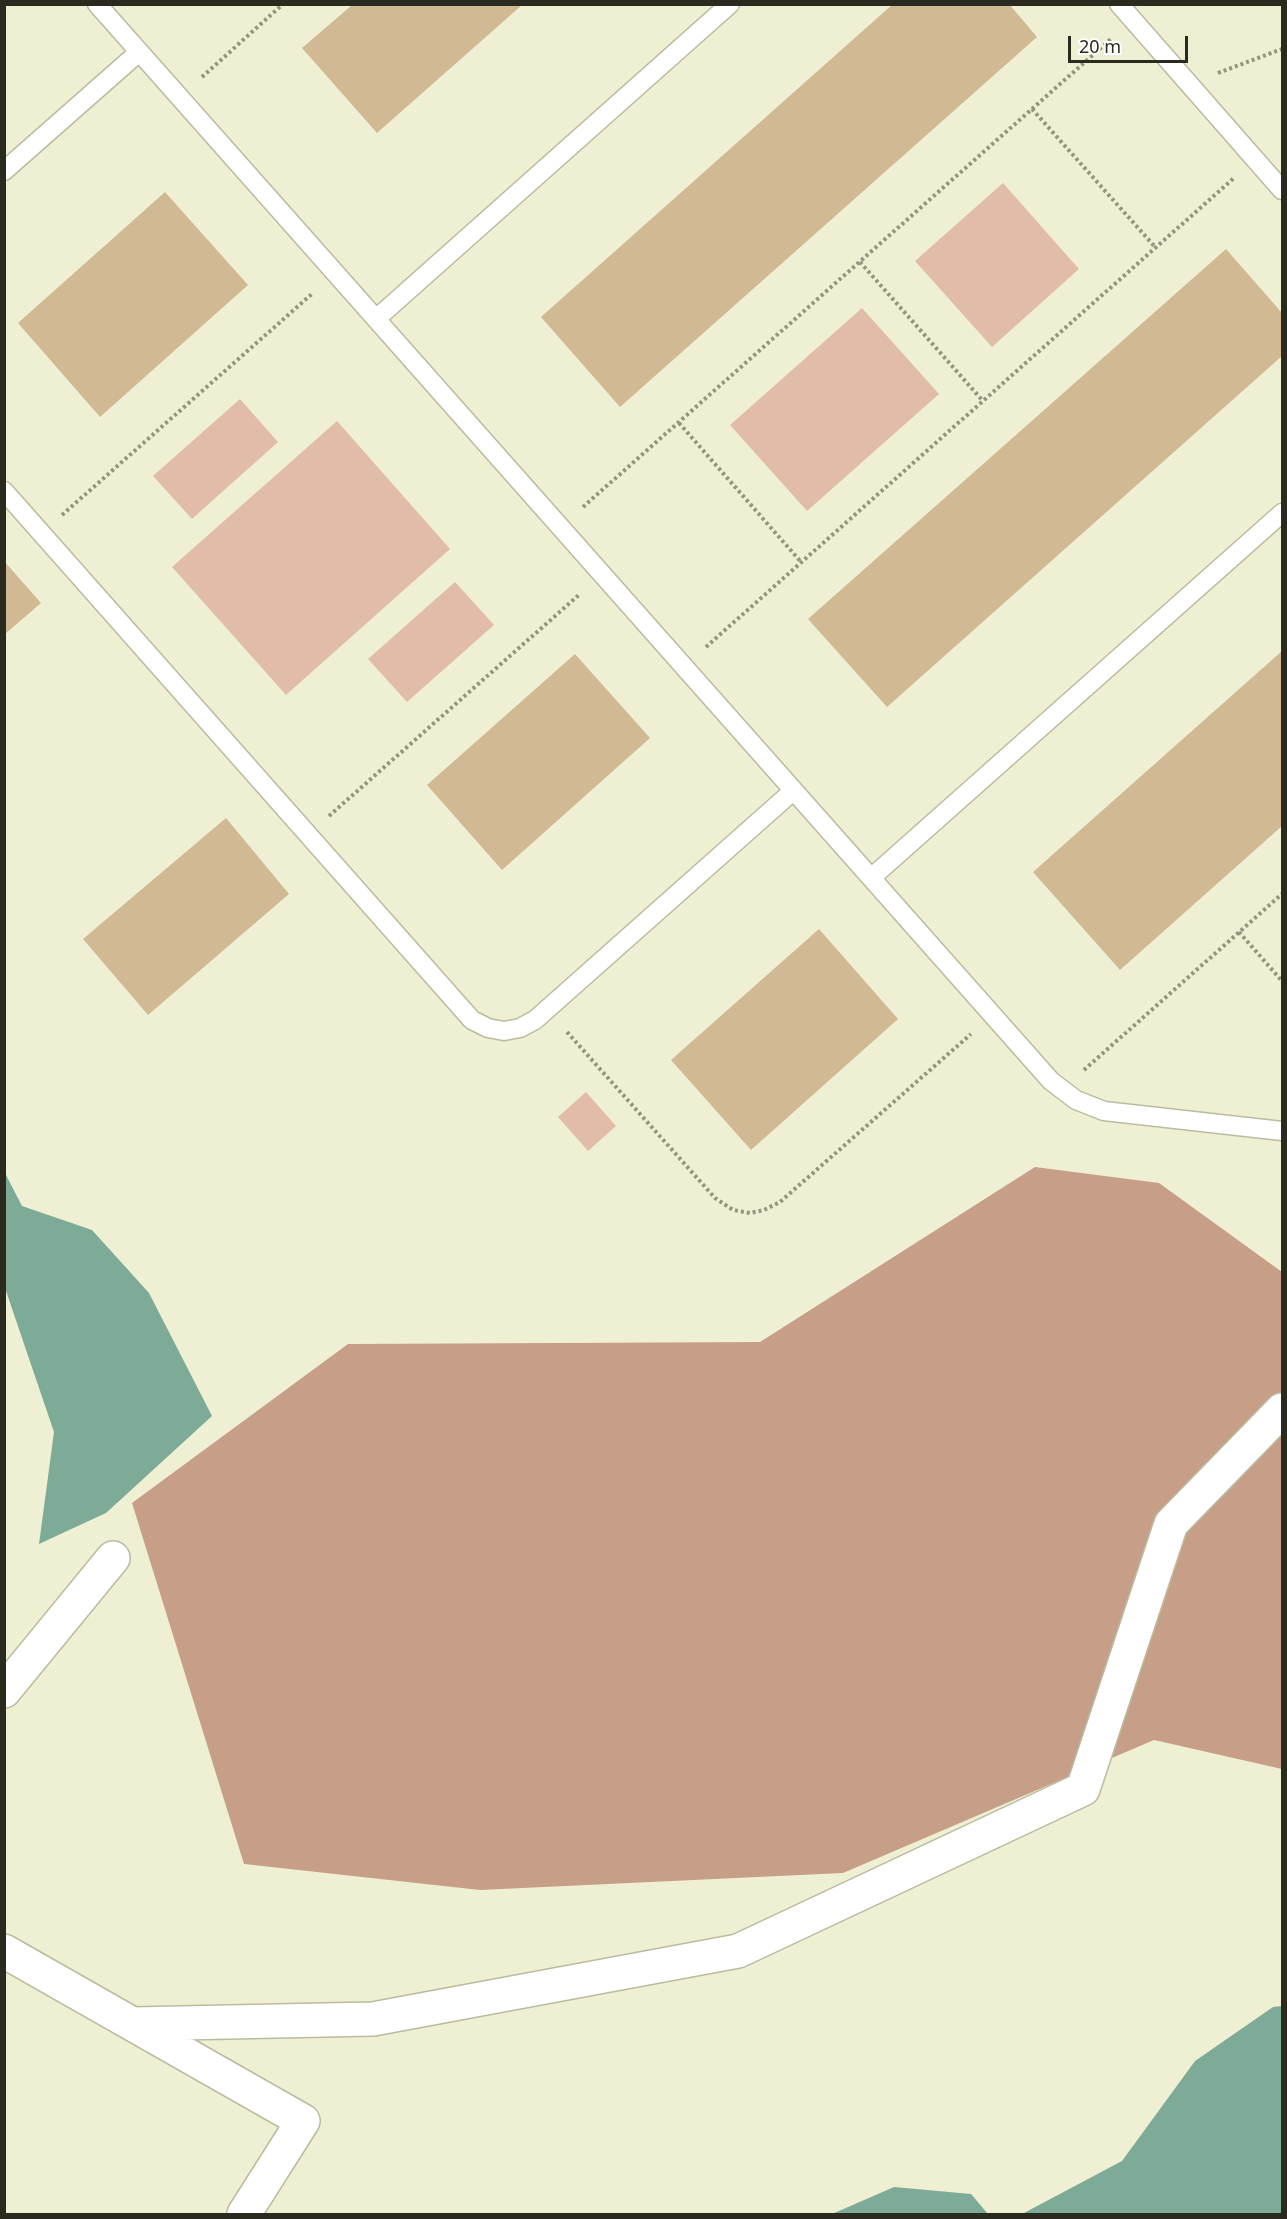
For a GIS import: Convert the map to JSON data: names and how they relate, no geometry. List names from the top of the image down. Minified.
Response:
{"scale_bar":"20 m"}
